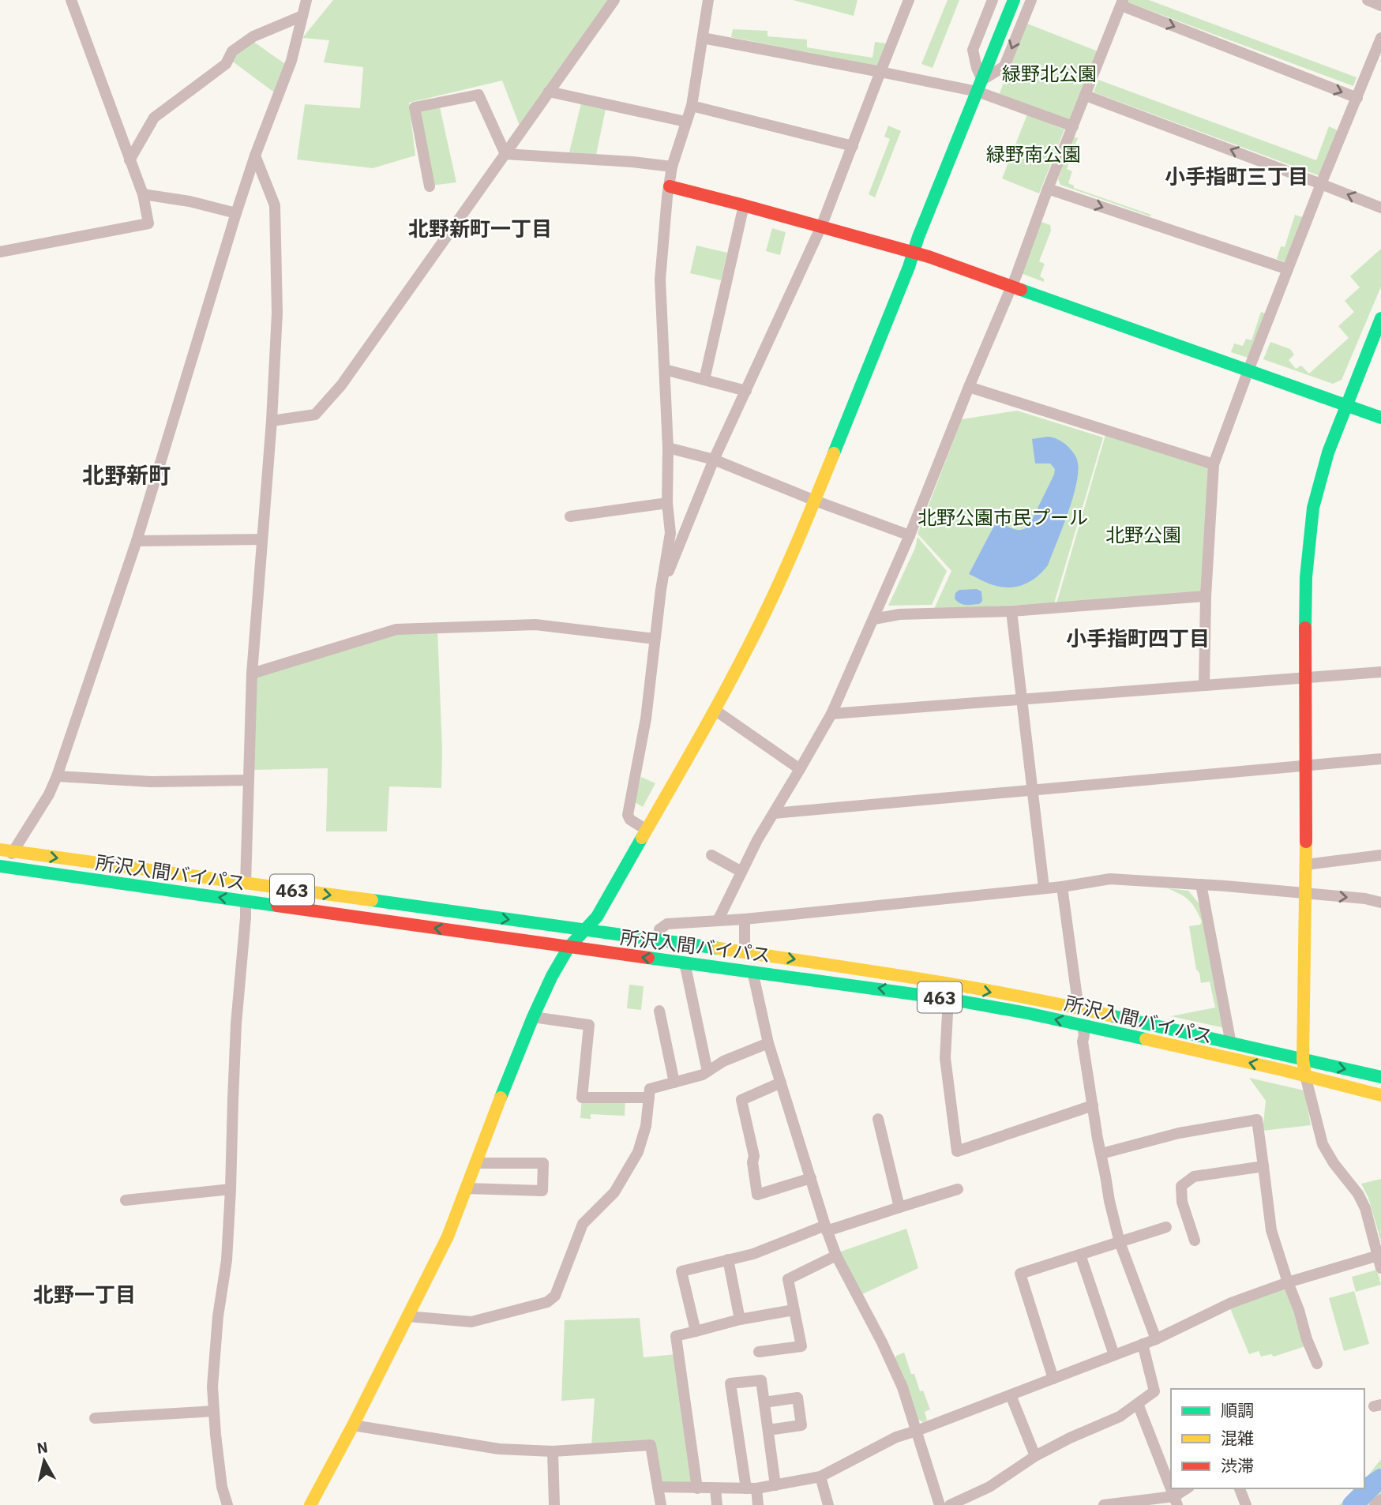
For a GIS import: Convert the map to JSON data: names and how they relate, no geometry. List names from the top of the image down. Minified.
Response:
{"streets":{"main road":["所沢入間バイパス","463"]},"districts":["小手指町三丁目","北野新町一丁目","北野新町","小手指町四丁目","北野一丁目"],"parks":["緑野北公園","緑野南公園","北野公園市民プール","北野公園"],"legend":["順調","混雑","渋滞"],"north":"top"}
